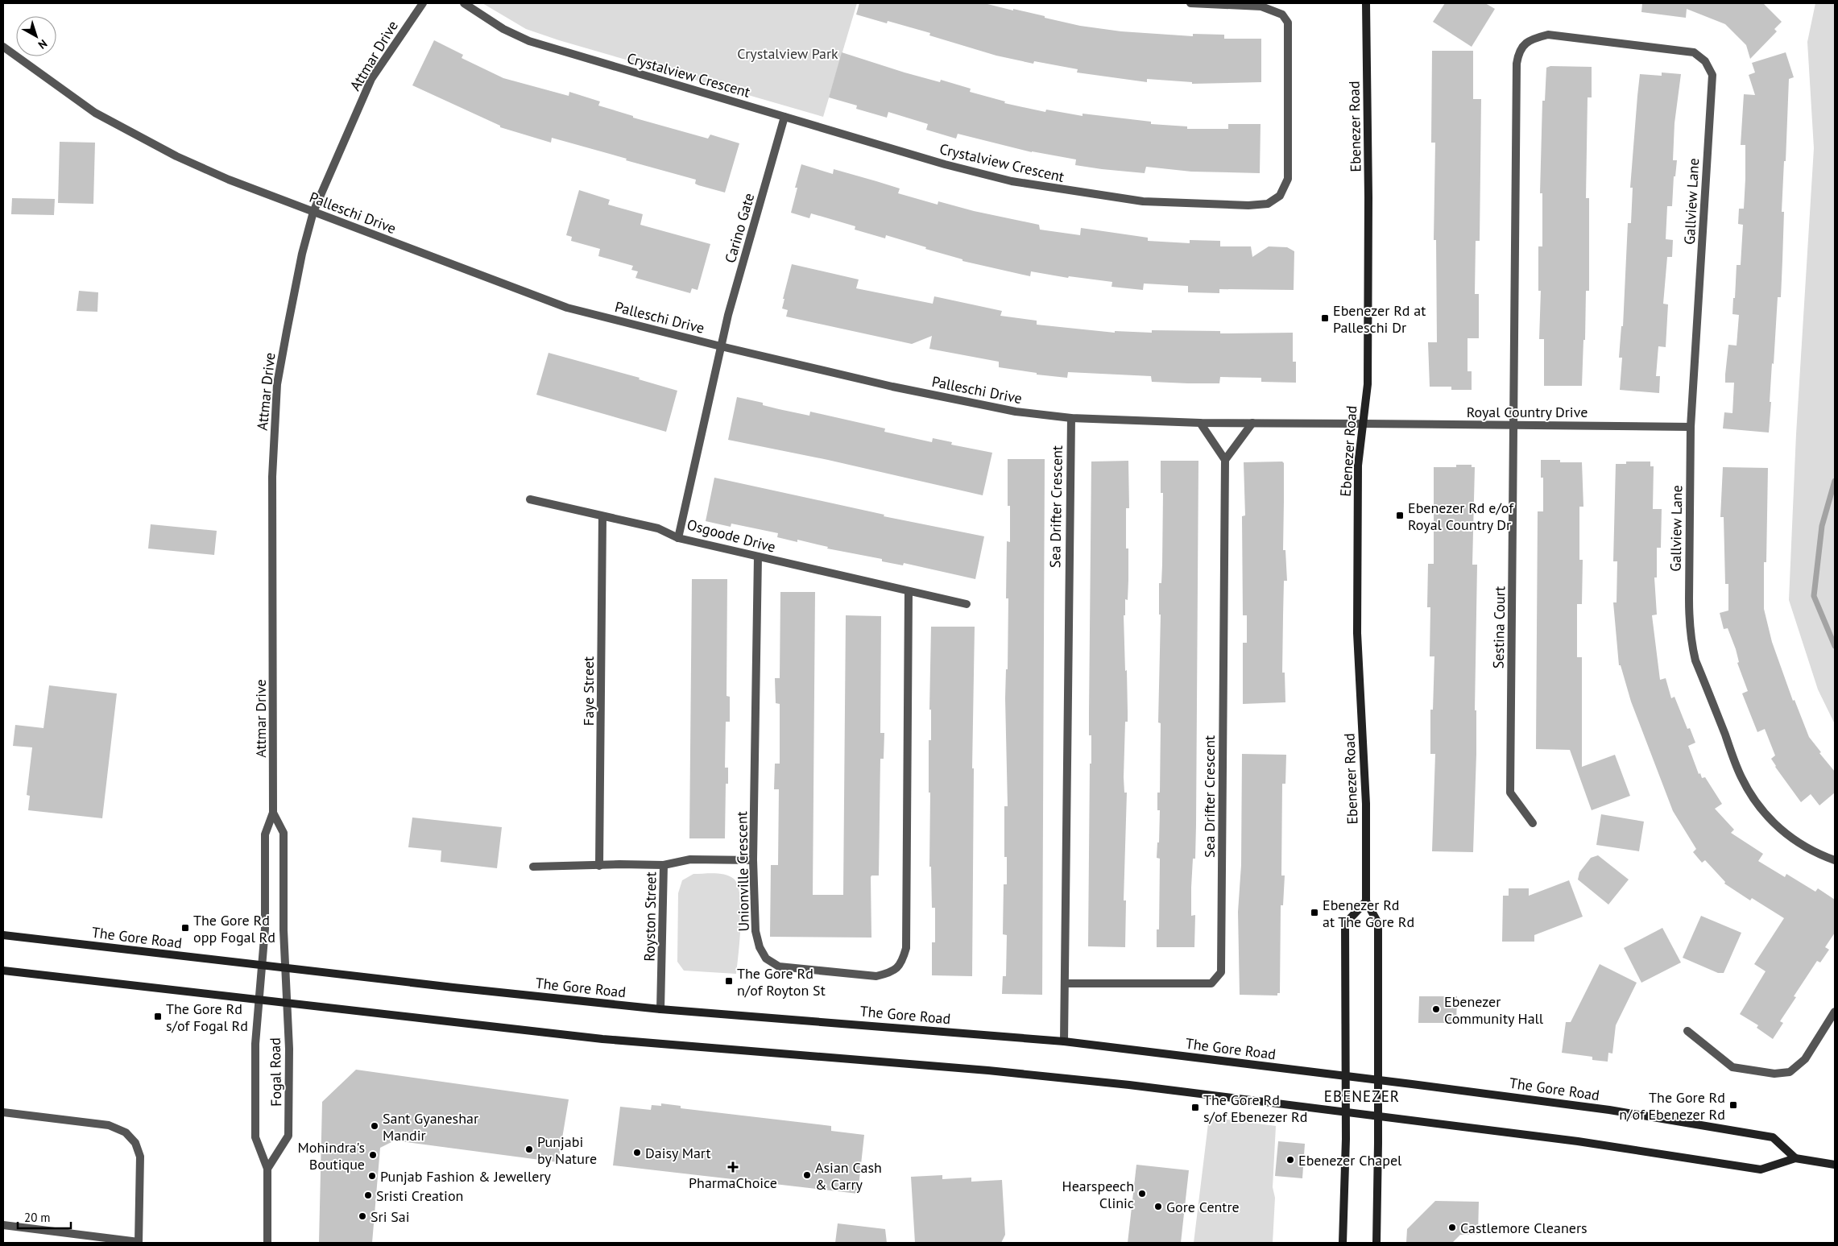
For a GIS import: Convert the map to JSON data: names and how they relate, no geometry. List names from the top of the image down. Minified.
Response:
{"streets":{"main road":["Ebenezer Road","The Gore Road"],"street":["Attmar Drive","Crystalview Crescent","Gallview Lane","Palleschi Drive","Carino Gate","Royal Country Drive","Sea Drifter Crescent","Osgoode Drive","Sestina Court","Faye Street","Unionville Crescent","Royston Street","Fogal Road"]},"crossings":[["Attmar Drive","Palleschi Drive"],["Attmar Drive","The Gore Road"],["Attmar Drive","Fogal Road"],["Crystalview Crescent","Carino Gate"],["Ebenezer Road","Palleschi Drive"],["Ebenezer Road","Royal Country Drive"],["Ebenezer Road","The Gore Road"],["Gallview Lane","Royal Country Drive"],["Gallview Lane","Sestina Court"],["Palleschi Drive","Carino Gate"],["Palleschi Drive","Royal Country Drive"],["Palleschi Drive","Sea Drifter Crescent"],["Palleschi Drive","Osgoode Drive"],["Carino Gate","Osgoode Drive"],["Royal Country Drive","Sestina Court"],["Sea Drifter Crescent","The Gore Road"],["Osgoode Drive","Unionville Crescent"],["Unionville Crescent","Royston Street"],["Royston Street","The Gore Road"],["The Gore Road","Fogal Road"]],"districts":["EBENEZER"],"parks":["Crystalview Park"],"places":{"transit":["Ebenezer Rd at Palleschi Dr","Ebenezer Rd e/of Royal Country Dr","Ebenezer Rd at The Gore Rd","The Gore Rd opp Fogal Rd","The Gore Rd n/of Royton St","The Gore Rd s/of Fogal Rd","The Gore Rd n/of Ebenezer Rd","The Gore Rd s/of Ebenezer Rd"],"other":["Ebenezer Community Hall","Sant Gyaneshar Mandir","Punjabi by Nature","Daisy Mart","Mohindra's Boutique","Ebenezer Chapel","Asian Cash & Carry","Punjab Fashion & Jewellery","Hearspeech Clinic","Sristi Creation","Gore Centre","Sri Sai","Castlemore Cleaners"],"health":["PharmaChoice"]},"scale_bar":"20 m","north":"bottom right"}
